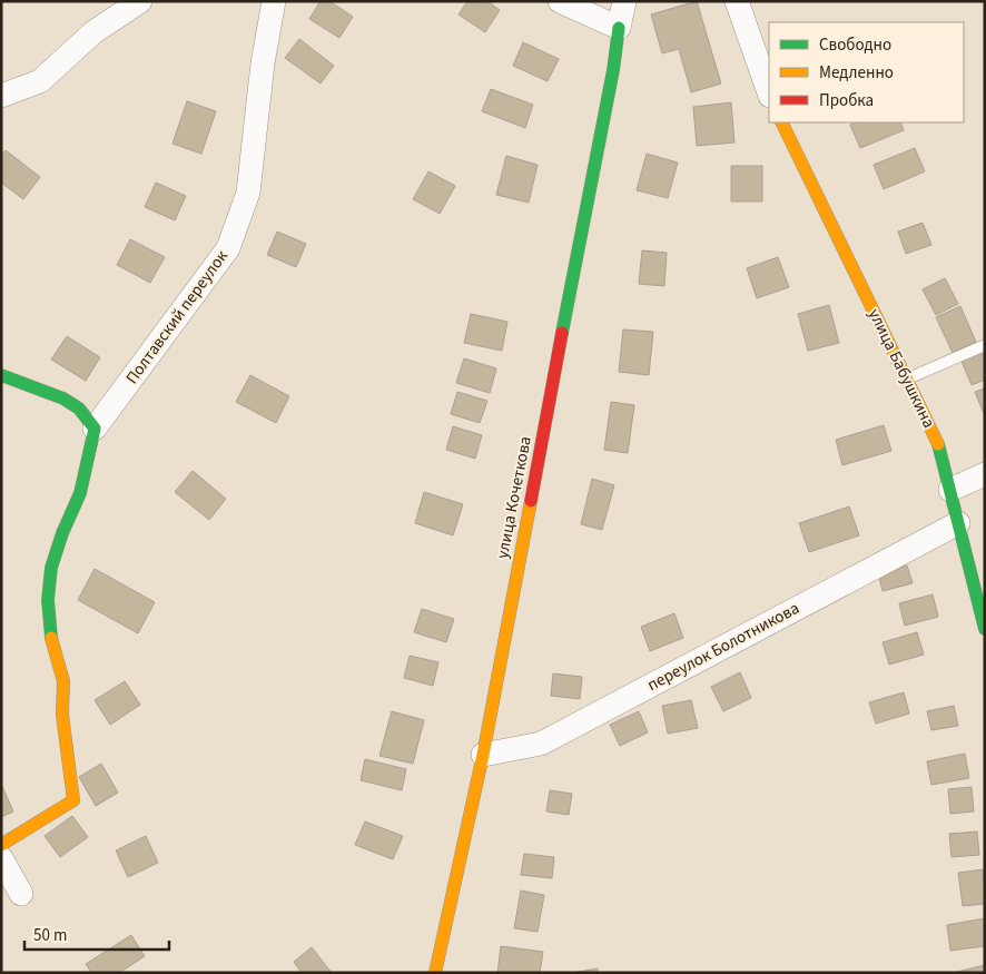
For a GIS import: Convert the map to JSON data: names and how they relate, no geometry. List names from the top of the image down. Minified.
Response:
{"streets":{"street":["Полтавский переулок","улица Бабушкина","улица Кочеткова","переулок Болотникова"]},"crossings":[["улица Бабушкина","переулок Болотникова"],["улица Кочеткова","переулок Болотникова"]],"legend":["Свободно","Медленно","Пробка"],"scale_bar":"50 m"}
